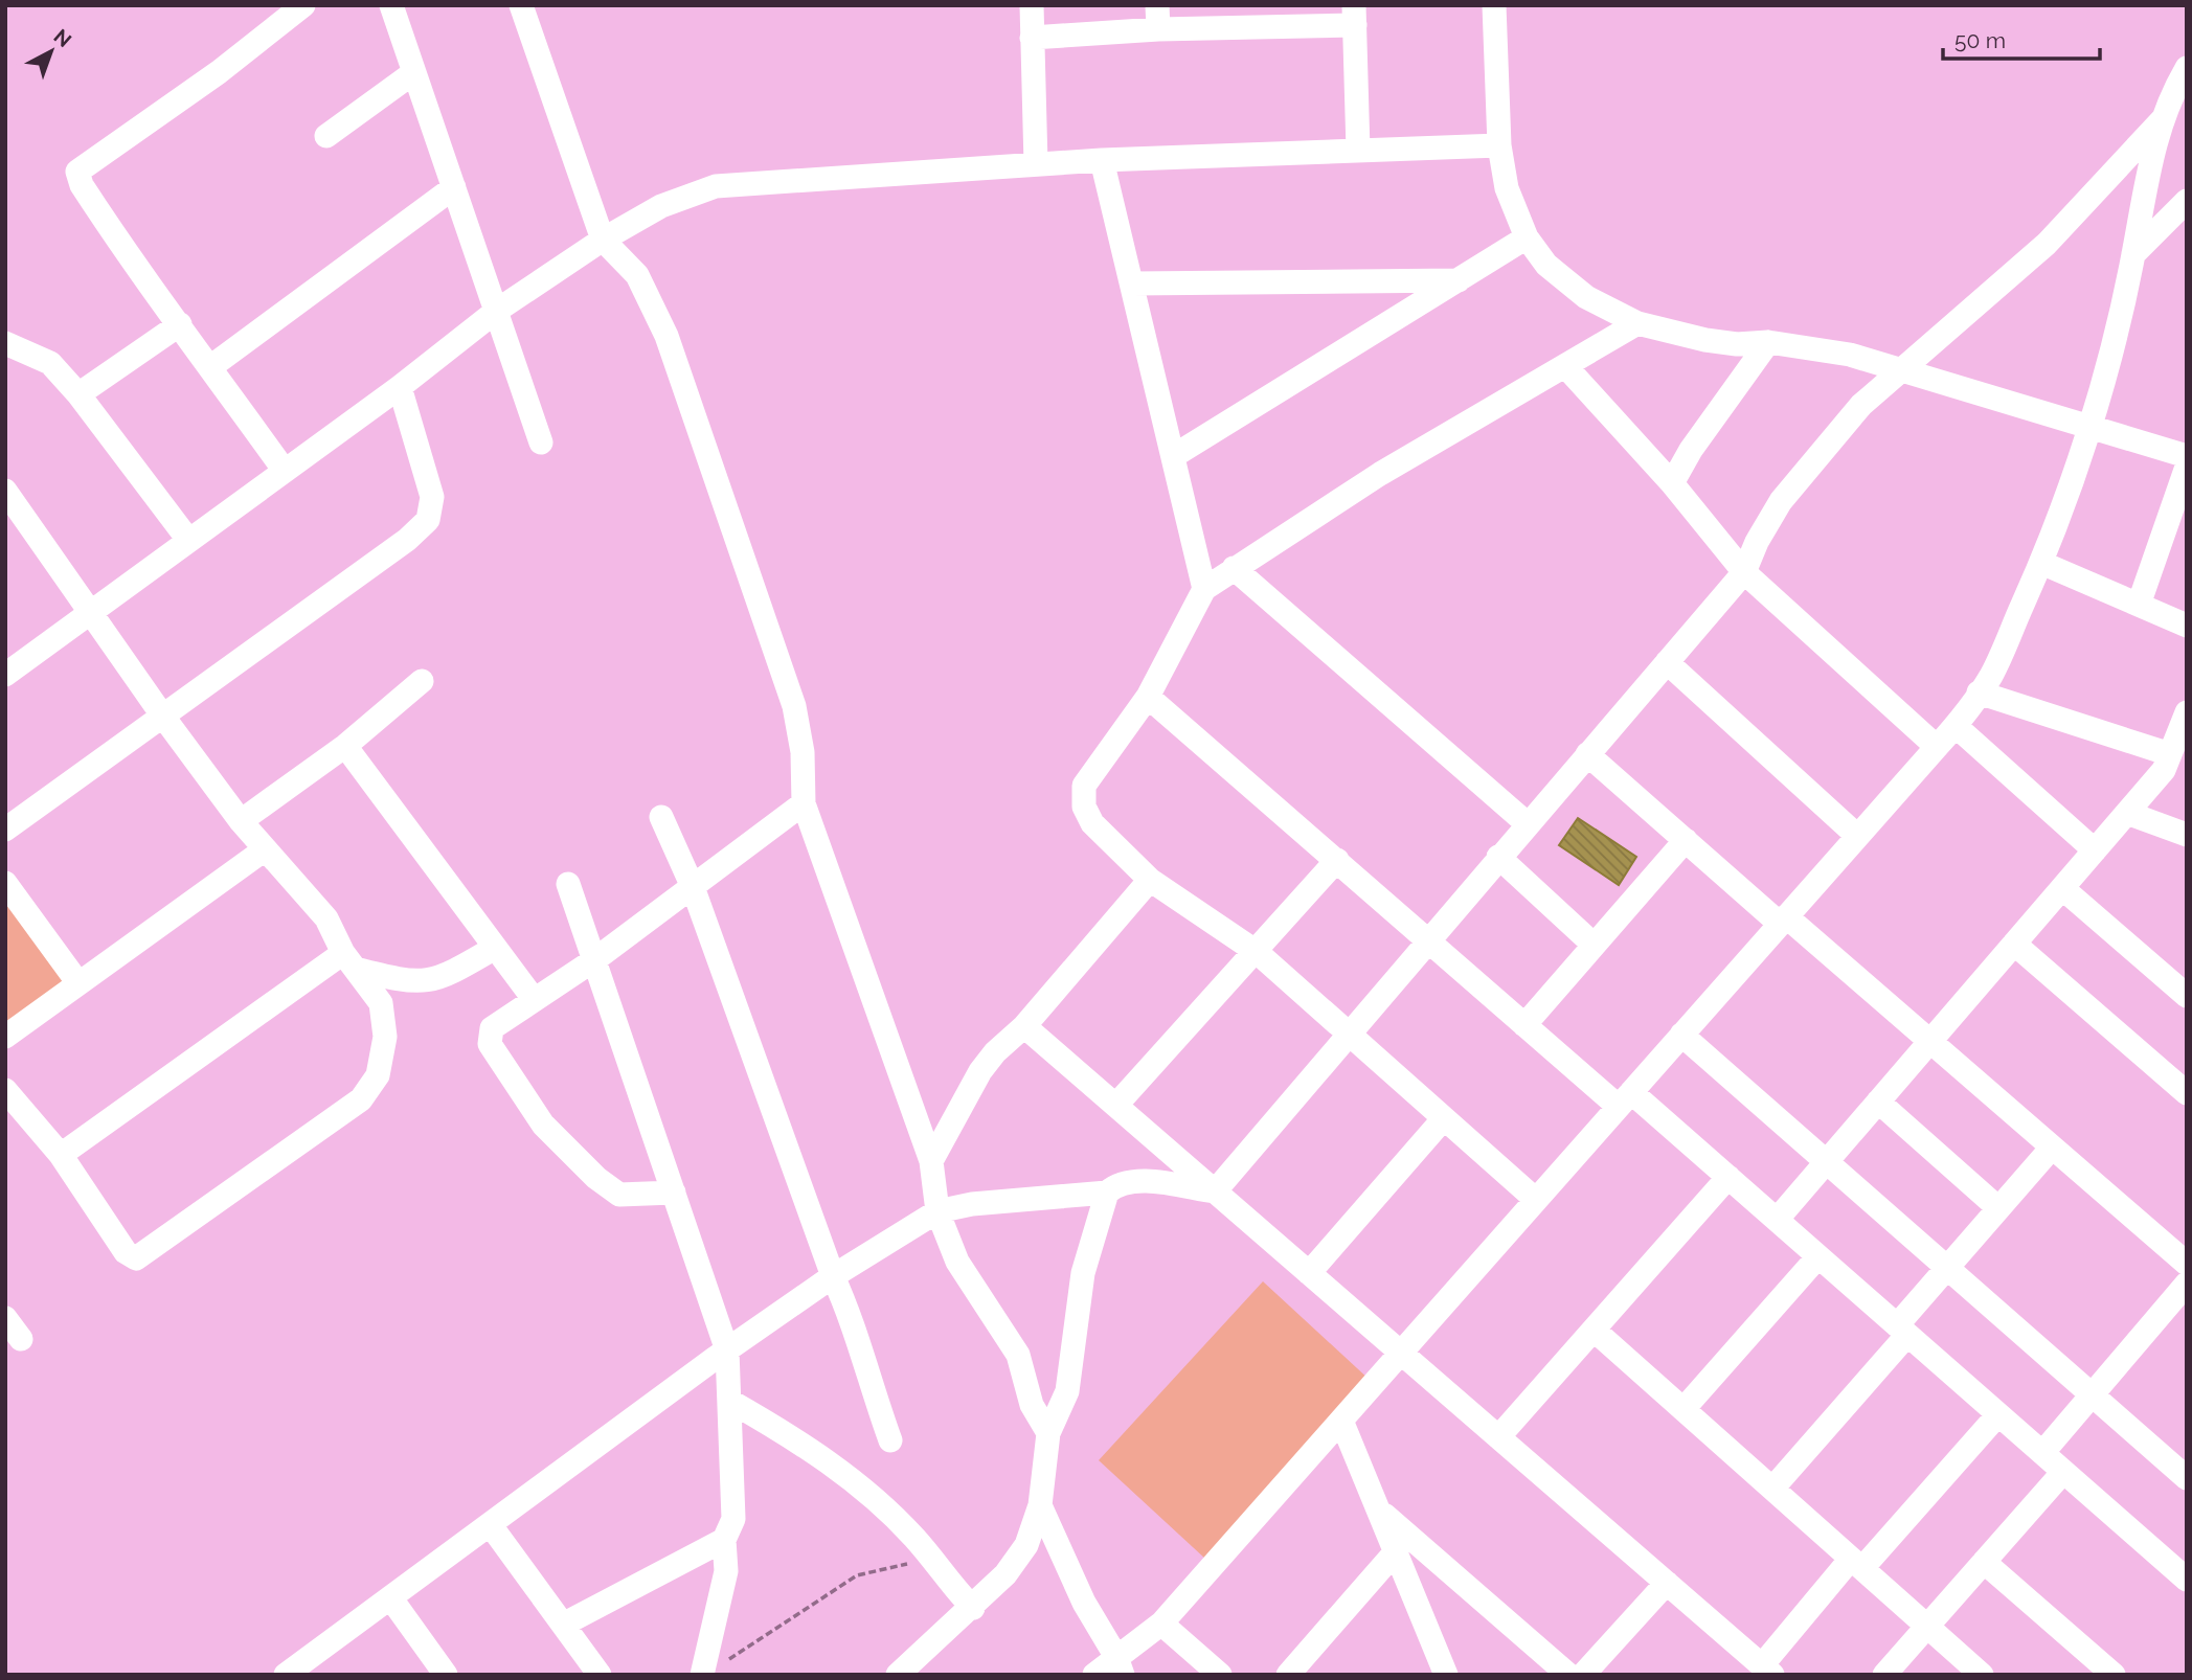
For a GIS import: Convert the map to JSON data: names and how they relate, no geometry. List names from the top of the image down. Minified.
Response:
{"scale_bar":"50 m","north":"top right"}
